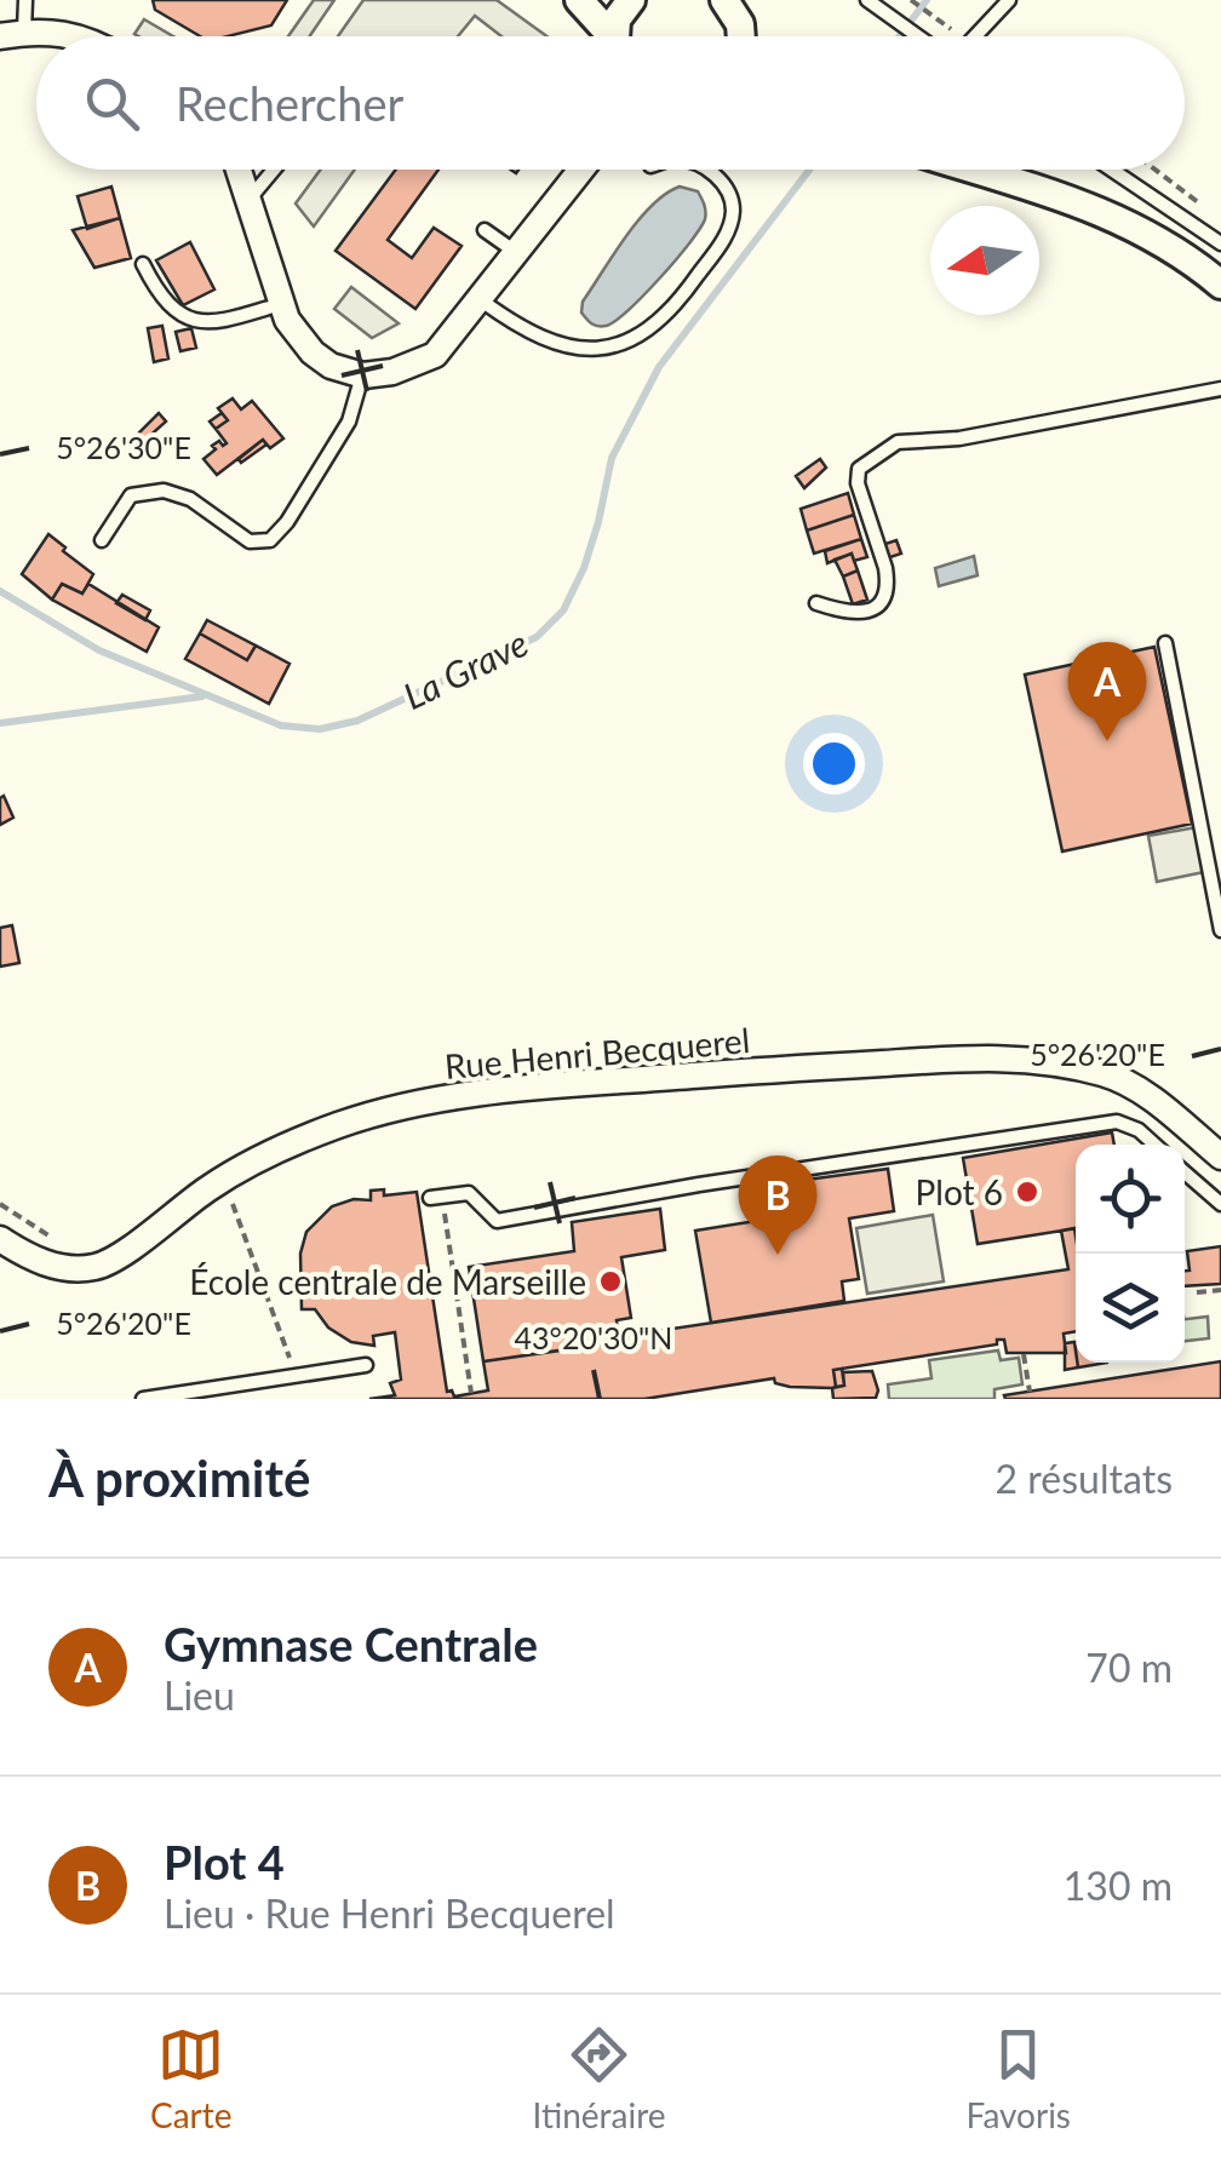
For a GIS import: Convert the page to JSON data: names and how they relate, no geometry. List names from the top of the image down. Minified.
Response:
{"streets":{"street":["Rue Henri Becquerel"]},"water":["La Grave"],"places":["Plot 6","École centrale de Marseille"],"north":"left","page":{"search":"Rechercher","pins":["A","B"],"heading":["À proximité","2 résultats"],"list":[{"mark":"A","name":"Gymnase Centrale","note":"Lieu","value":"70 m"},{"mark":"B","name":"Plot 4","note":"Lieu · Rue Henri Becquerel","value":"130 m"}],"nav":["Carte","Itinéraire","Favoris"]},"coordinates":["5°26'30\"E","5°26'20\"E","43°20'30\"N"]}
